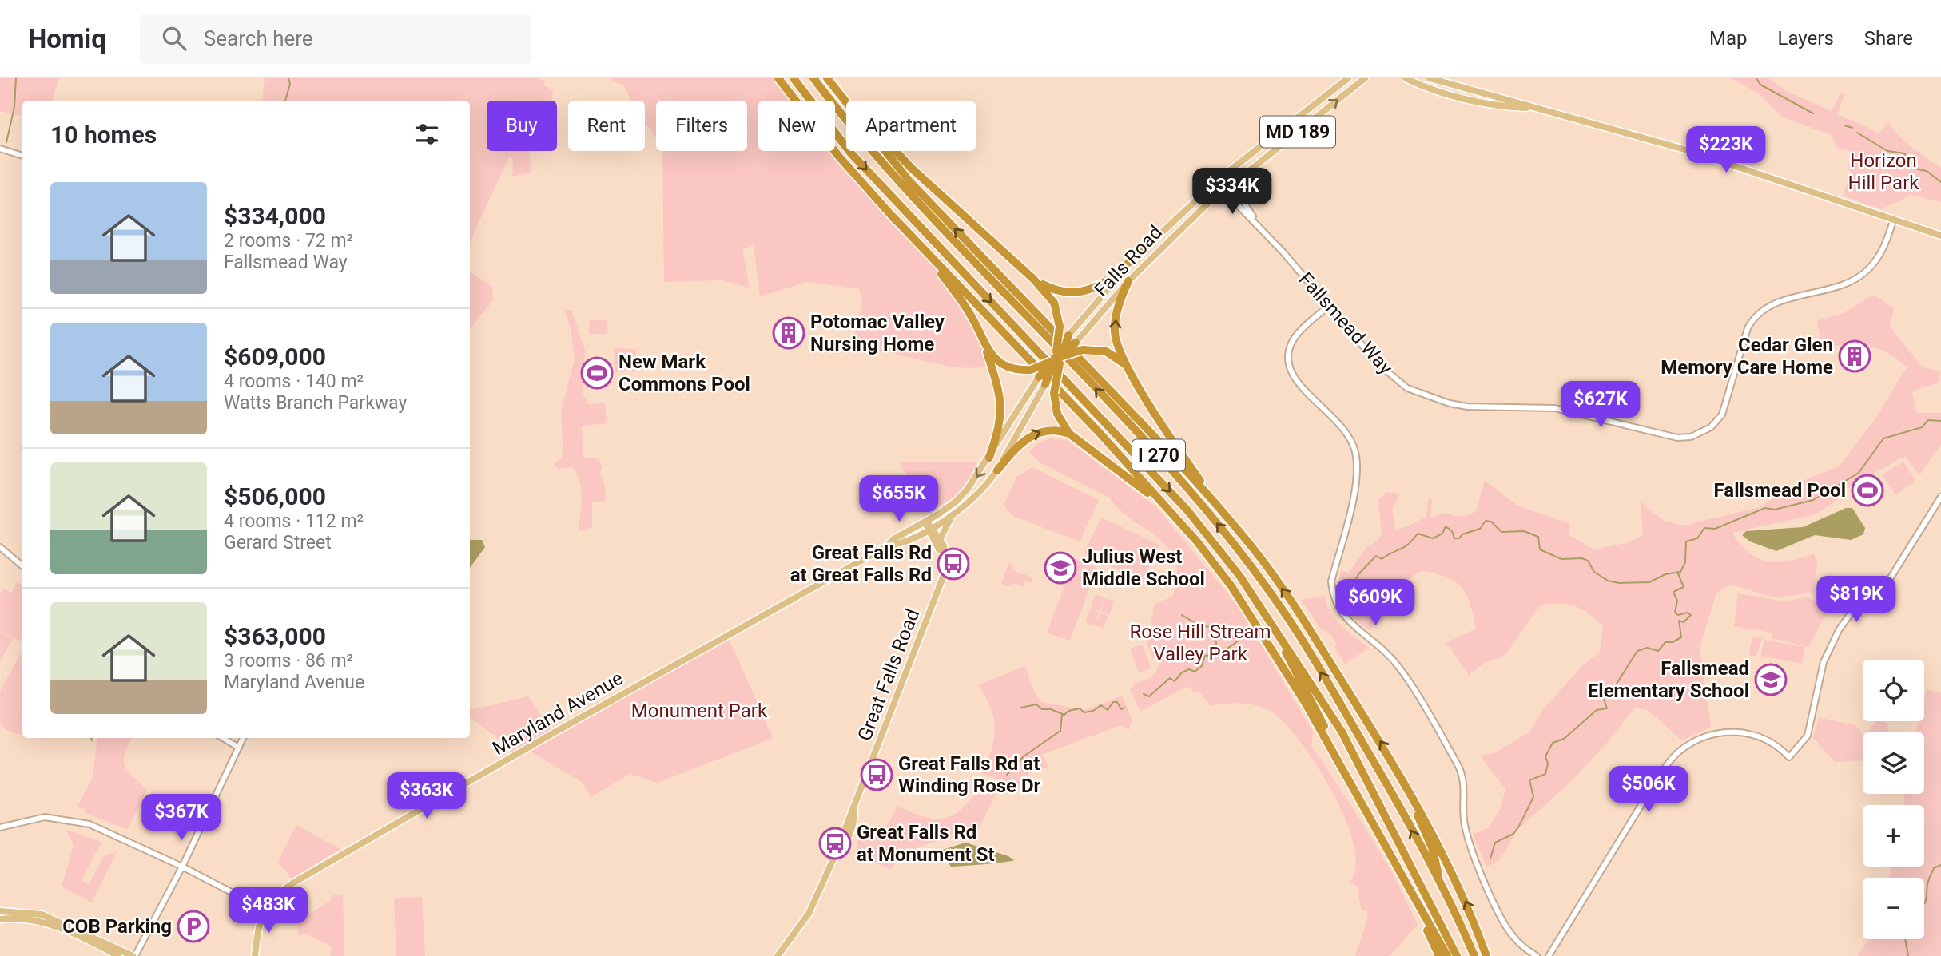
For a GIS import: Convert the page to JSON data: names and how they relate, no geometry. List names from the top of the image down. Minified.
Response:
{"streets":{"highway":["I 270"],"main road":["MD 189","Falls Road","Great Falls Road","Maryland Avenue"],"street":["Fallsmead Way"]},"crossings":[["Falls Road","Fallsmead Way"],["Great Falls Road","Maryland Avenue"]],"parks":["Horizon Hill Park","Rose Hill Stream Valley Park","Monument Park"],"places":{"building":["Potomac Valley Nursing Home","Cedar Glen Memory Care Home"],"sports":["New Mark Commons Pool","Fallsmead Pool"],"bus stop":["Great Falls Rd at Great Falls Rd","Great Falls Rd at Winding Rose Dr","Great Falls Rd at Monument St"],"school or university":["Julius West Middle School","Fallsmead Elementary School"],"parking":["COB Parking"]},"page":{"header":"Homiq","search":"Search here","nav":["Map","Layers","Share"],"chip":["Buy","Rent","Filters","New","Apartment"],"heading":"10 homes","price":["$223K","$334K","$627K","$655K","$819K","$609K","$506K","$363K","$367K","$483K"],"list":[{"name":"$334,000","note":"2 rooms · 72 m² · Fallsmead Way"},{"name":"$609,000","note":"4 rooms · 140 m² · Watts Branch Parkway"},{"name":"$506,000","note":"4 rooms · 112 m² · Gerard Street"},{"name":"$363,000","note":"3 rooms · 86 m² · Maryland Avenue"}],"map_buttons":["+","−"]}}
